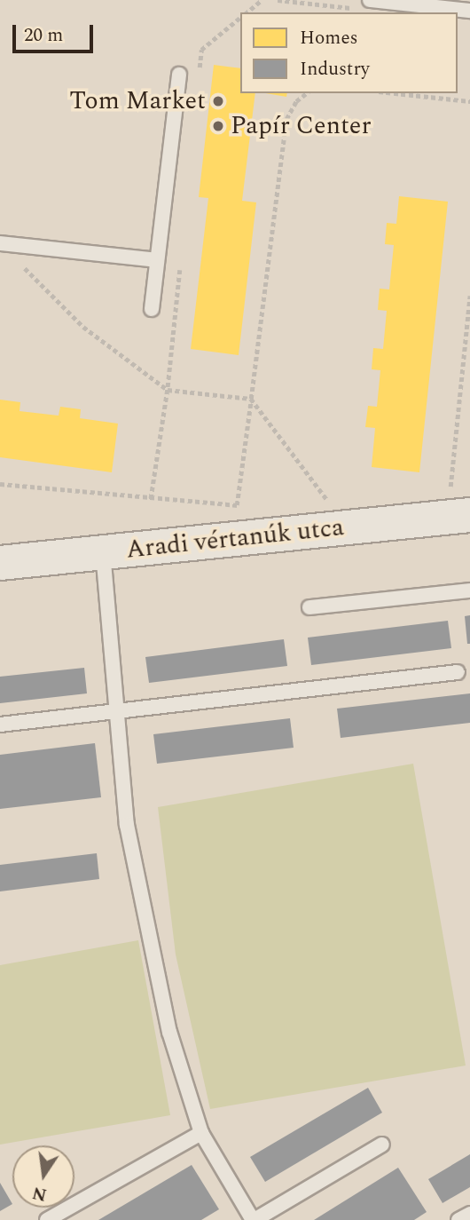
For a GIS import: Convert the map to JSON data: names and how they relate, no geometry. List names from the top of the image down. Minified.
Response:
{"streets":{"street":["Aradi vértanúk utca"]},"places":["Tom Market","Papír Center"],"legend":["Homes","Industry"],"scale_bar":"20 m","north":"bottom"}
